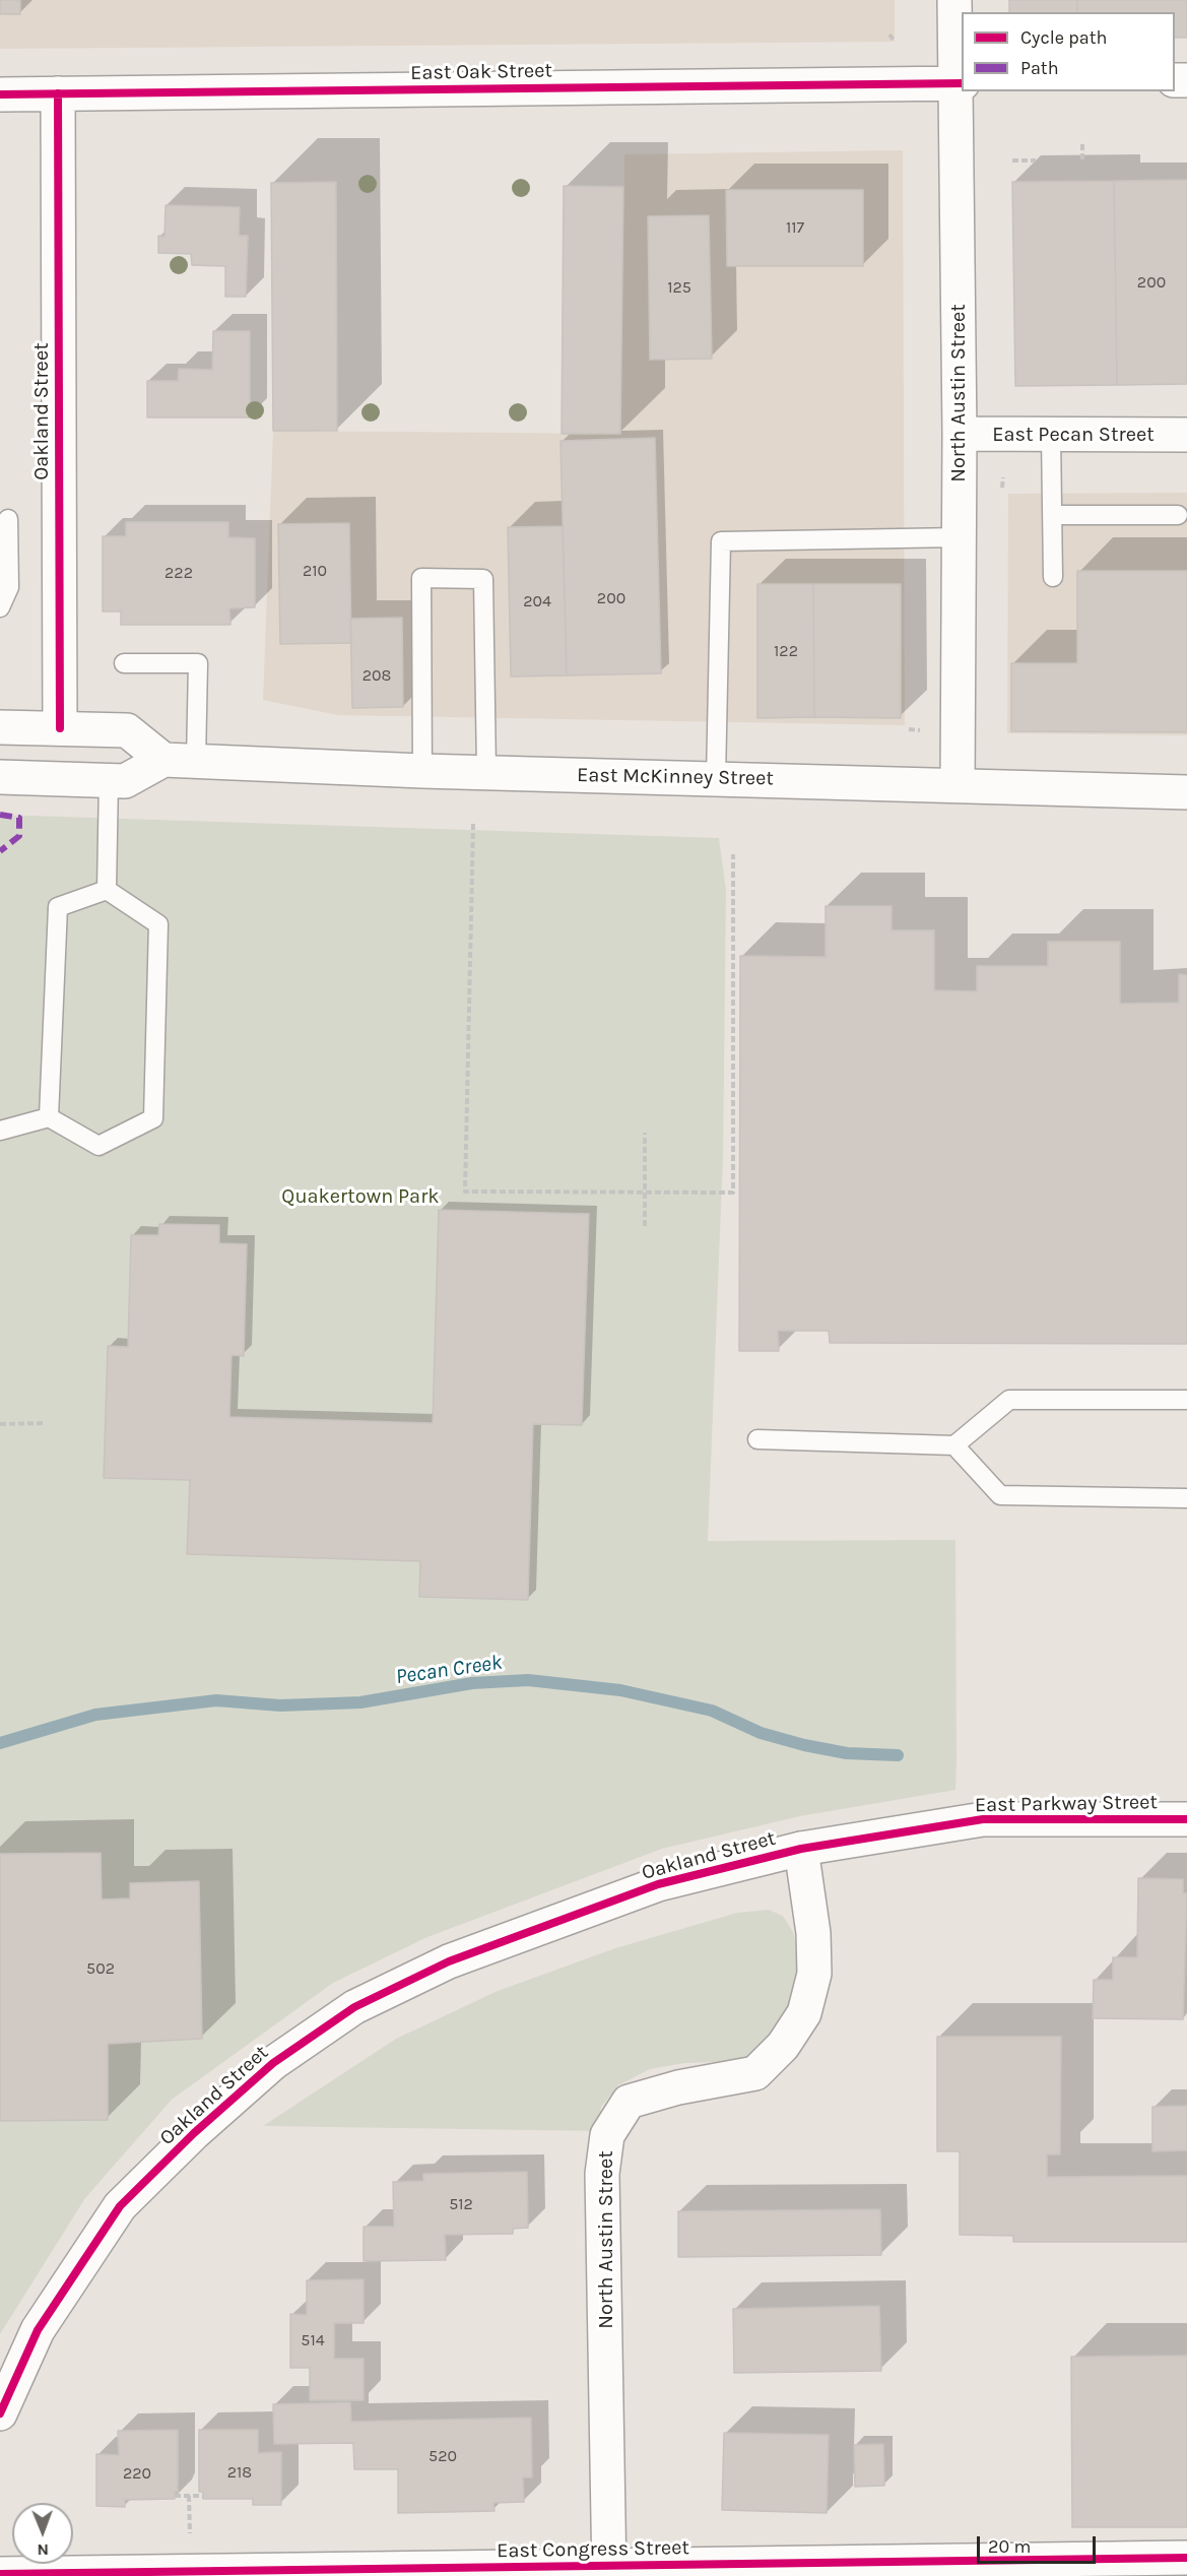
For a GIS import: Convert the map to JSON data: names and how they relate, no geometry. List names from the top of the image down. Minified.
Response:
{"streets":{"street":["East Oak Street","North Austin Street","Oakland Street","East Pecan Street","East McKinney Street","East Parkway Street","East Congress Street"]},"crossings":[["East Oak Street","North Austin Street"],["East Oak Street","Oakland Street"],["North Austin Street","Oakland Street"],["North Austin Street","East Pecan Street"],["North Austin Street","East McKinney Street"],["North Austin Street","East Parkway Street"],["North Austin Street","East Congress Street"],["Oakland Street","East Parkway Street"]],"water":["Pecan Creek"],"parks":["Quakertown Park"],"house_numbers":["117","200","125","210","222","200","204","122","208","502","512","514","520","218","220"],"legend":["Cycle path","Path"],"scale_bar":"20 m","north":"bottom"}
